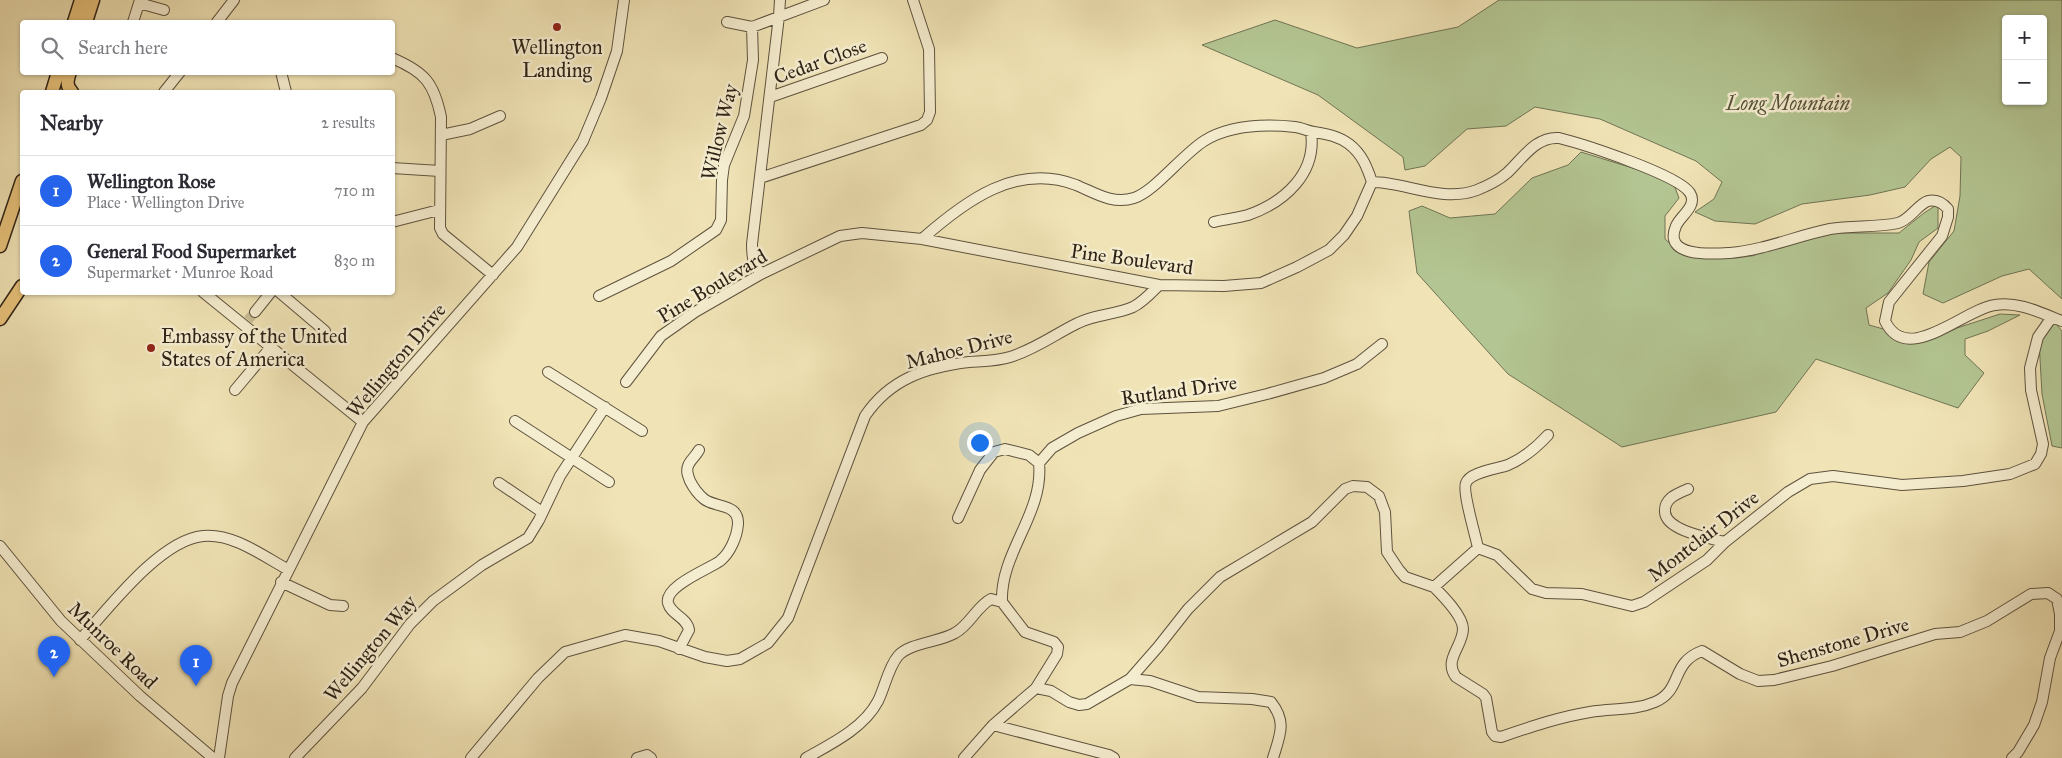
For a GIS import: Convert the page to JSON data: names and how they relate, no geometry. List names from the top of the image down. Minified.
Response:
{"streets":{"street":["Cedar Close","Willow Way","Pine Boulevard","Mahoe Drive","Wellington Drive","Rutland Drive","Montclair Drive","Shenstone Drive","Munroe Road","Wellington Way"]},"crossings":[["Pine Boulevard","Mahoe Drive"]],"parks":["Long Mountain"],"places":["Wellington Landing","Embassy of the United States of America"],"page":{"map_buttons":["+","−"],"search":"Search here","heading":["Nearby","2 results"],"list":[{"mark":"1","name":"Wellington Rose","note":"Place · Wellington Drive","value":"710 m"},{"mark":"2","name":"General Food Supermarket","note":"Supermarket · Munroe Road","value":"830 m"}],"pins":["2","1"]}}
